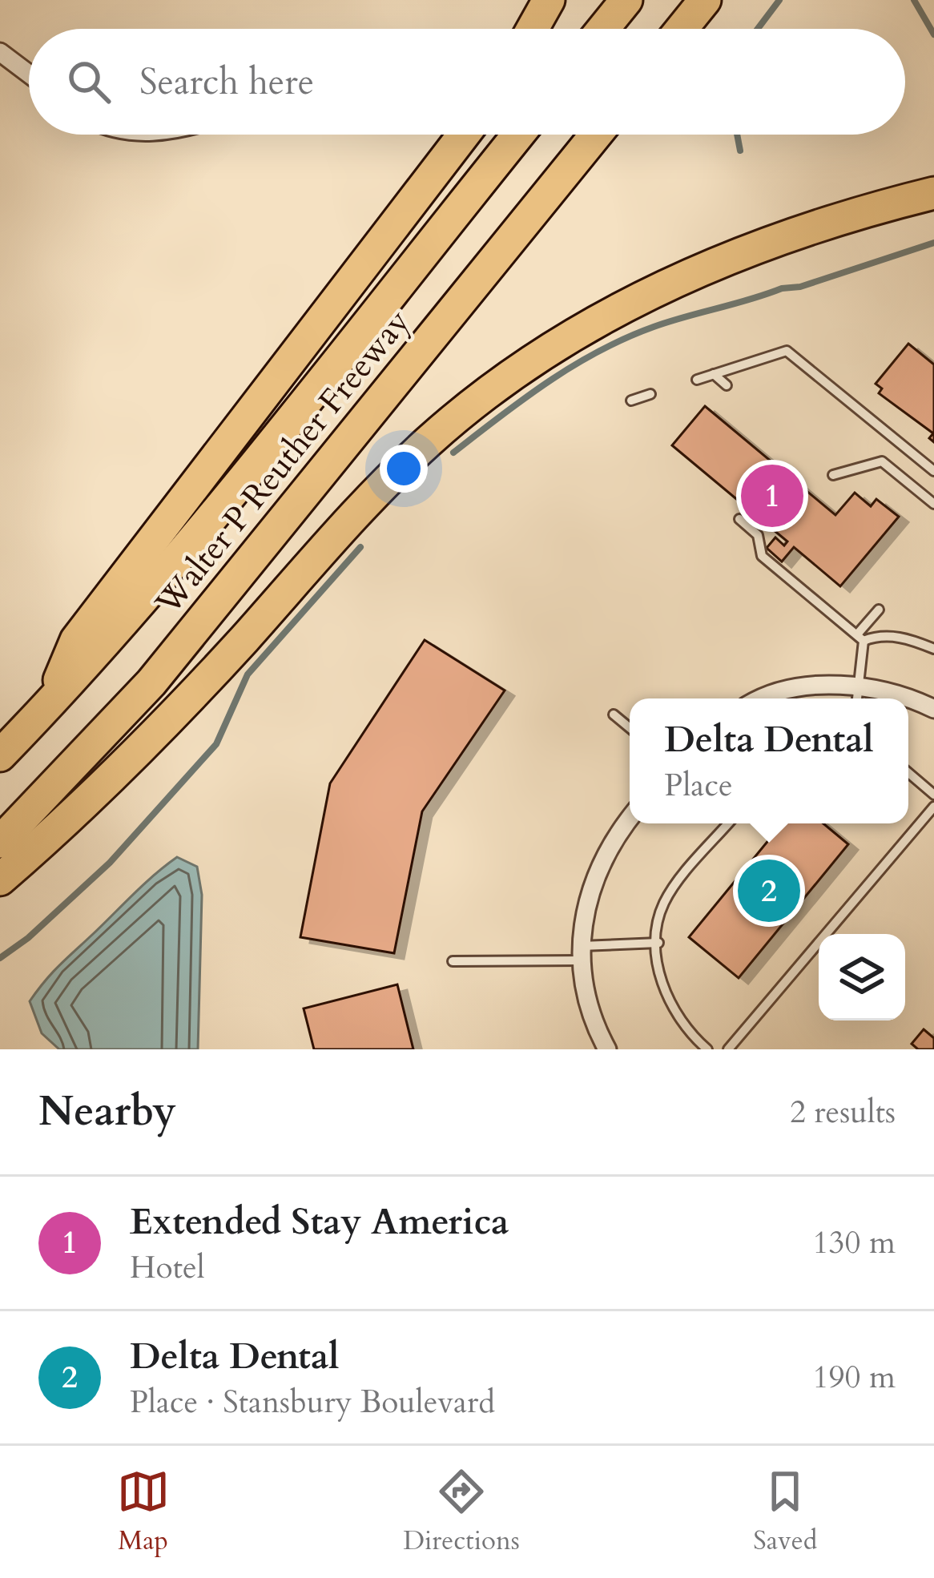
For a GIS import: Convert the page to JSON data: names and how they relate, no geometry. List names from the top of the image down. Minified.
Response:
{"streets":{"highway":["Walter P Reuther Freeway"]},"page":{"search":"Search here","pins":["1","2"],"popup":["Delta Dental","Place"],"heading":["Nearby","2 results"],"list":[{"mark":"1","name":"Extended Stay America","note":"Hotel","value":"130 m"},{"mark":"2","name":"Delta Dental","note":"Place · Stansbury Boulevard","value":"190 m"}],"nav":["Map","Directions","Saved"]}}
